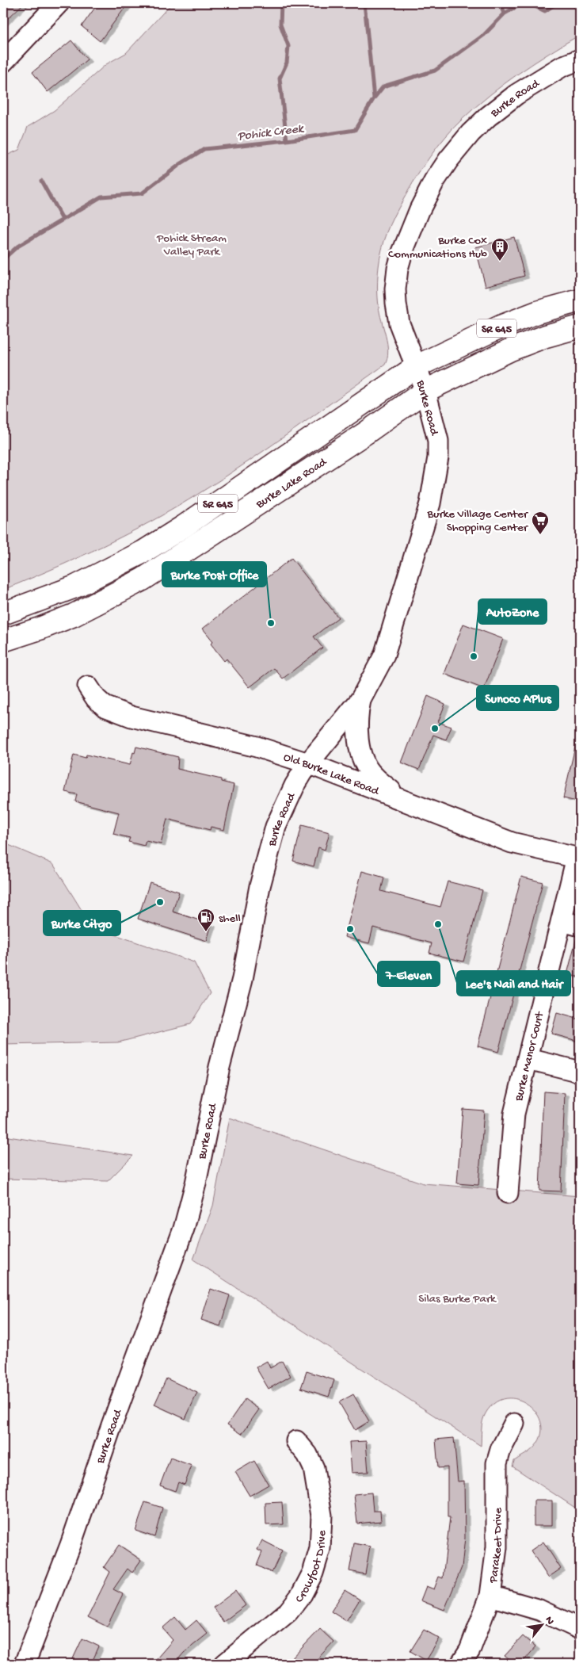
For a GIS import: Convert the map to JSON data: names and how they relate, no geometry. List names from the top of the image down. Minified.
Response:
{"streets":{"main road":["SR 645","Burke Lake Road"],"street":["Burke Road","Old Burke Lake Road","Burke Manor Court","Parakeet Drive","Crowfoot Drive"]},"crossings":[["Burke Road","Burke Lake Road"],["Burke Road","Old Burke Lake Road"],["Old Burke Lake Road","Burke Manor Court"]],"water":["Pohick Creek"],"parks":["Pohick Stream Valley Park","Silas Burke Park"],"places":{"building":["Burke Cox Communications Hub"],"supermarket":["Burke Village Center Shopping Center"],"other":["Burke Post Office","AutoZone","Sunoco APlus","Burke Citgo","Lee's Nail and Hair","7-Eleven"],"fuel station":["shell"]},"north":"top right"}
